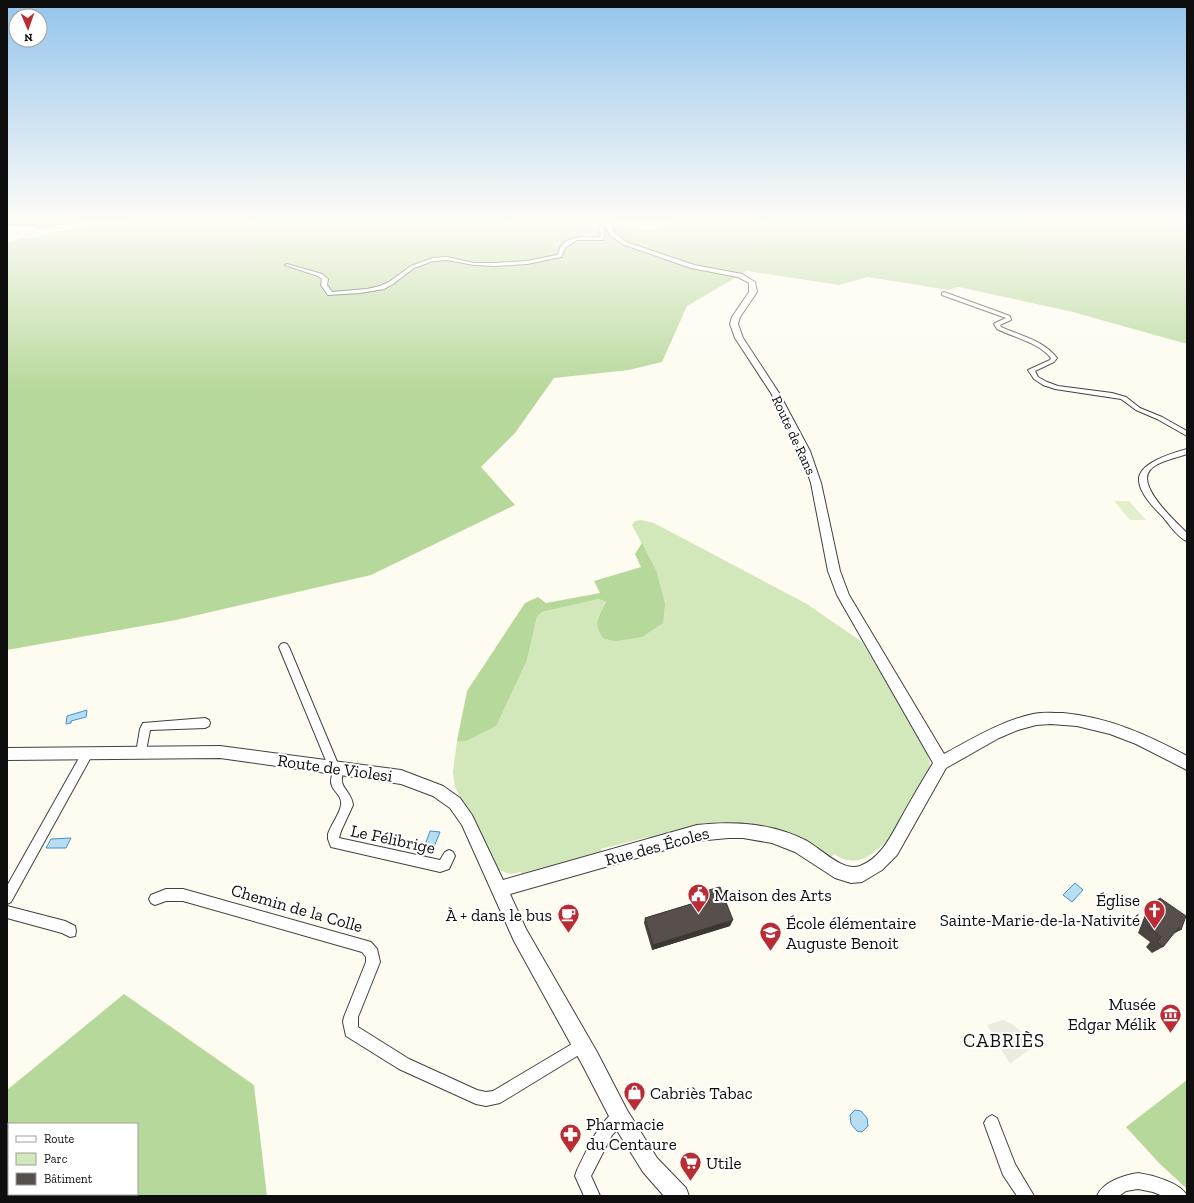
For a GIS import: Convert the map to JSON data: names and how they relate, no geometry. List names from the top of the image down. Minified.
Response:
{"streets":{"street":["Route de Rans","Route de Violesi","Le Félibrige","Rue des Écoles","Chemin de la Colle"]},"crossings":[["Route de Rans","Rue des Écoles"],["Route de Violesi","Le Félibrige"],["Route de Violesi","Rue des Écoles"],["Route de Violesi","Chemin de la Colle"]],"districts":["CABRIÈS"],"places":{"public building":["Maison des Arts"],"church":["Église Sainte-Marie-de-la-Nativité"],"cafe":["À + dans le bus"],"school or university":["École élémentaire Auguste Benoit"],"museum":["Musée Edgar Mélik"],"shop":["Cabriès Tabac"],"pharmacy":["Pharmacie du Centaure"],"supermarket":["Utile"]},"legend":["Route","Parc","Bâtiment"],"north":"bottom"}
